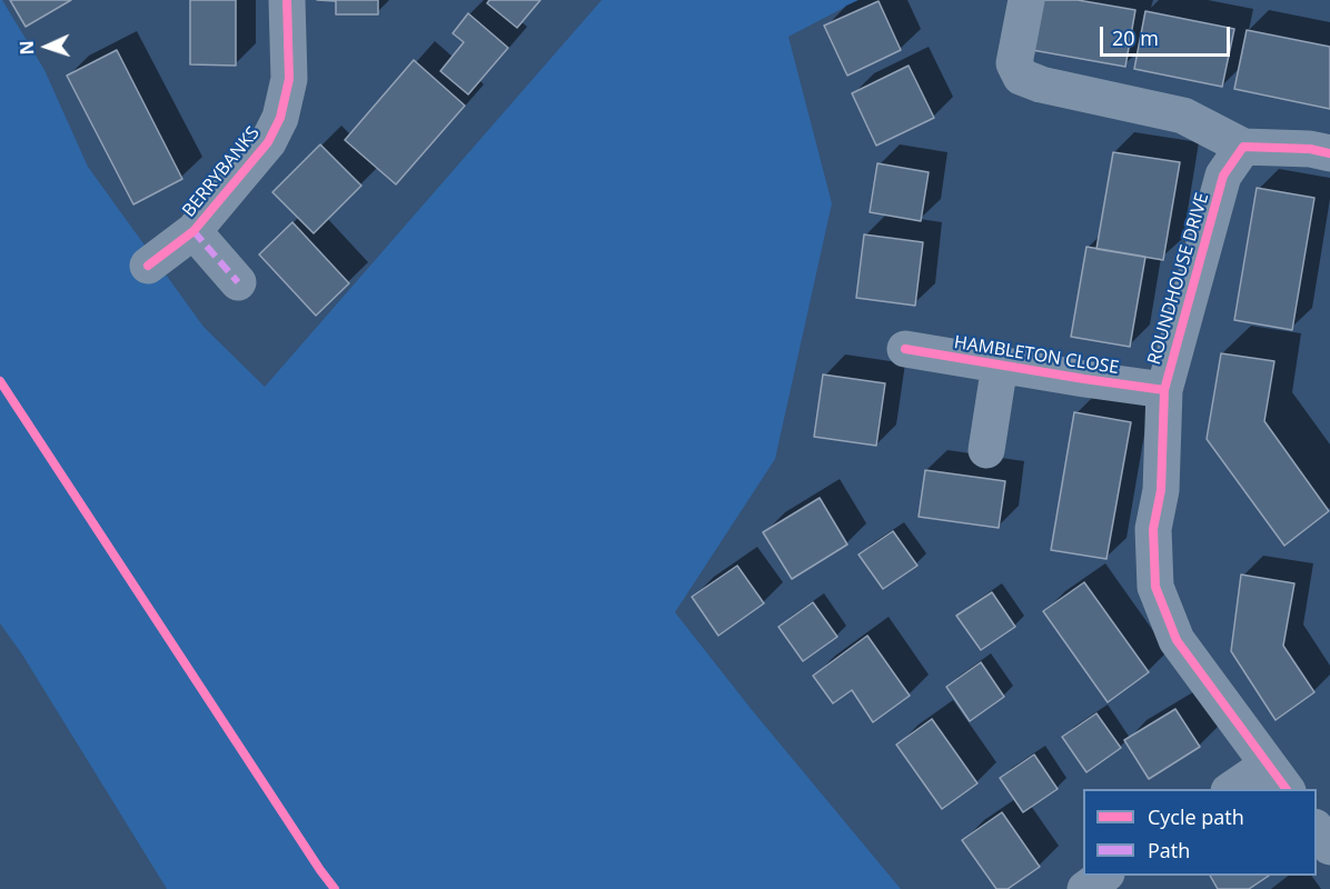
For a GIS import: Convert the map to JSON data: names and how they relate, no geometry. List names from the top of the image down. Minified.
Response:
{"streets":{"street":["BERRYBANKS","ROUNDHOUSE DRIVE","HAMBLETON CLOSE"]},"crossings":[["ROUNDHOUSE DRIVE","HAMBLETON CLOSE"]],"legend":["Cycle path","Path"],"scale_bar":"20 m","north":"left"}
